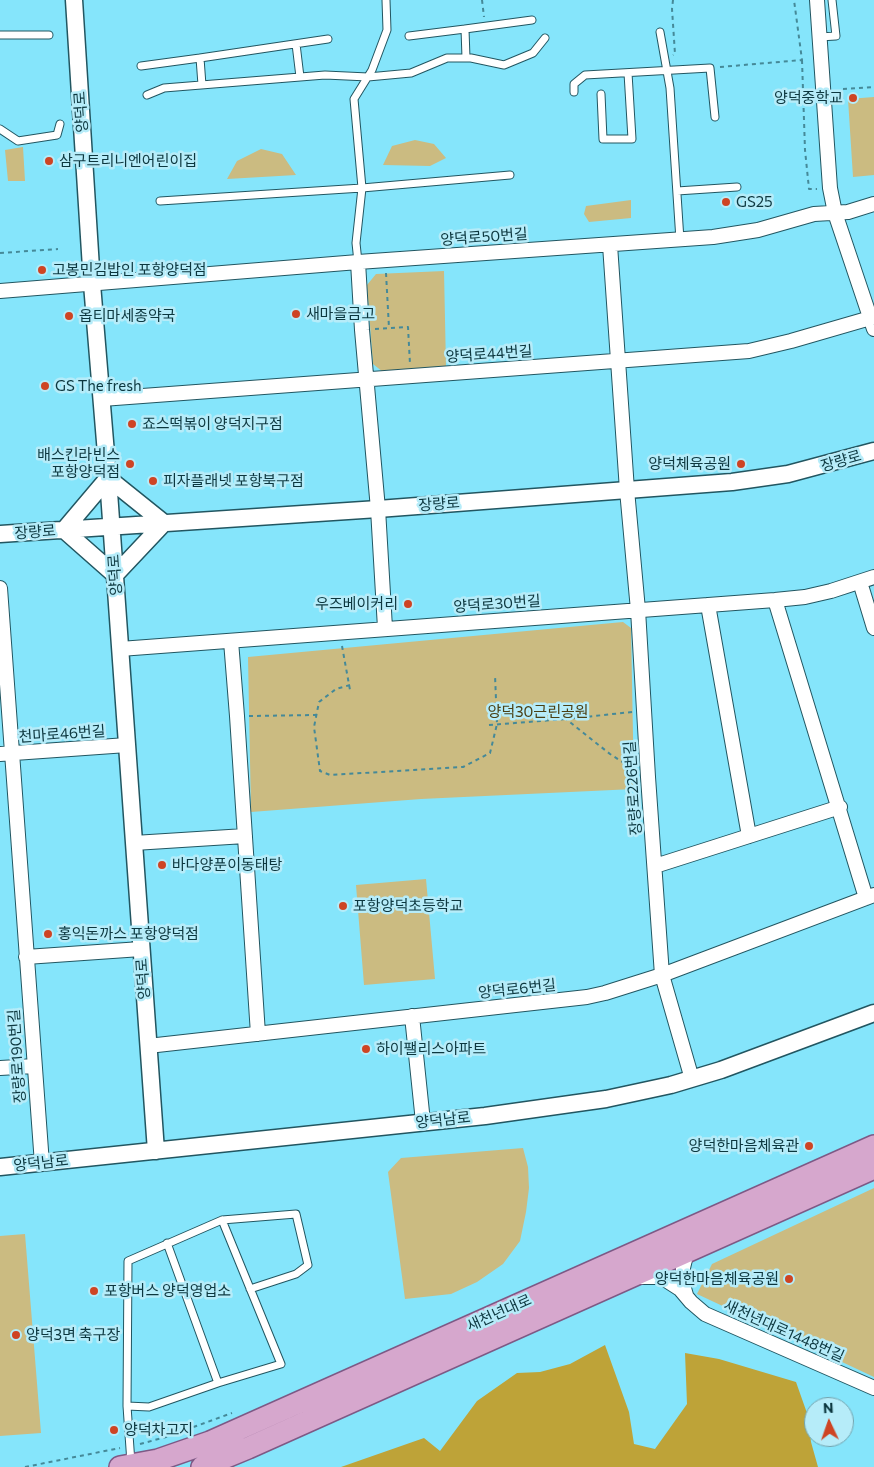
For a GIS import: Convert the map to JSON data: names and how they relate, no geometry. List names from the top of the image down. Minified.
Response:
{"streets":{"main road":["새천년대로"],"street":["양덕로","양덕로50번길","양덕로44번길","장량로","양덕로30번길","천마로46번길","장량로226번길","양덕로6번길","장량로190번길","양덕남로","새천년대로1448번길"]},"crossings":[["양덕로","양덕로50번길"],["양덕로","양덕로44번길"],["양덕로","장량로"],["양덕로","양덕로30번길"],["양덕로","천마로46번길"],["양덕로","양덕로6번길"],["양덕로","양덕남로"],["양덕로50번길","장량로226번길"],["양덕로44번길","장량로226번길"],["장량로","장량로226번길"],["양덕로30번길","장량로226번길"],["천마로46번길","장량로190번길"],["장량로226번길","양덕로6번길"],["장량로226번길","양덕남로"],["장량로190번길","양덕남로"],["새천년대로","새천년대로1448번길"]],"parks":["양덕30근린공원"],"places":["양덕중학교","삼구트리니엔어린이집","GS25","고봉민김밥인 포항양덕점","새마을금고","옵티마세종약국","GS The fresh","죠스떡볶이 양덕지구점","배스킨라빈스 포항양덕점","양덕체육공원","피자플래넷 포항북구점","우즈베이커리","바다양푼이동태탕","포항양덕초등학교","홍익돈까스 포항양덕점","하이팰리스아파트","양덕한마음체육관","양덕한마음체육공원","포항버스 양덕영업소","양덕3면 축구장","양덕차고지"],"north":"top"}
